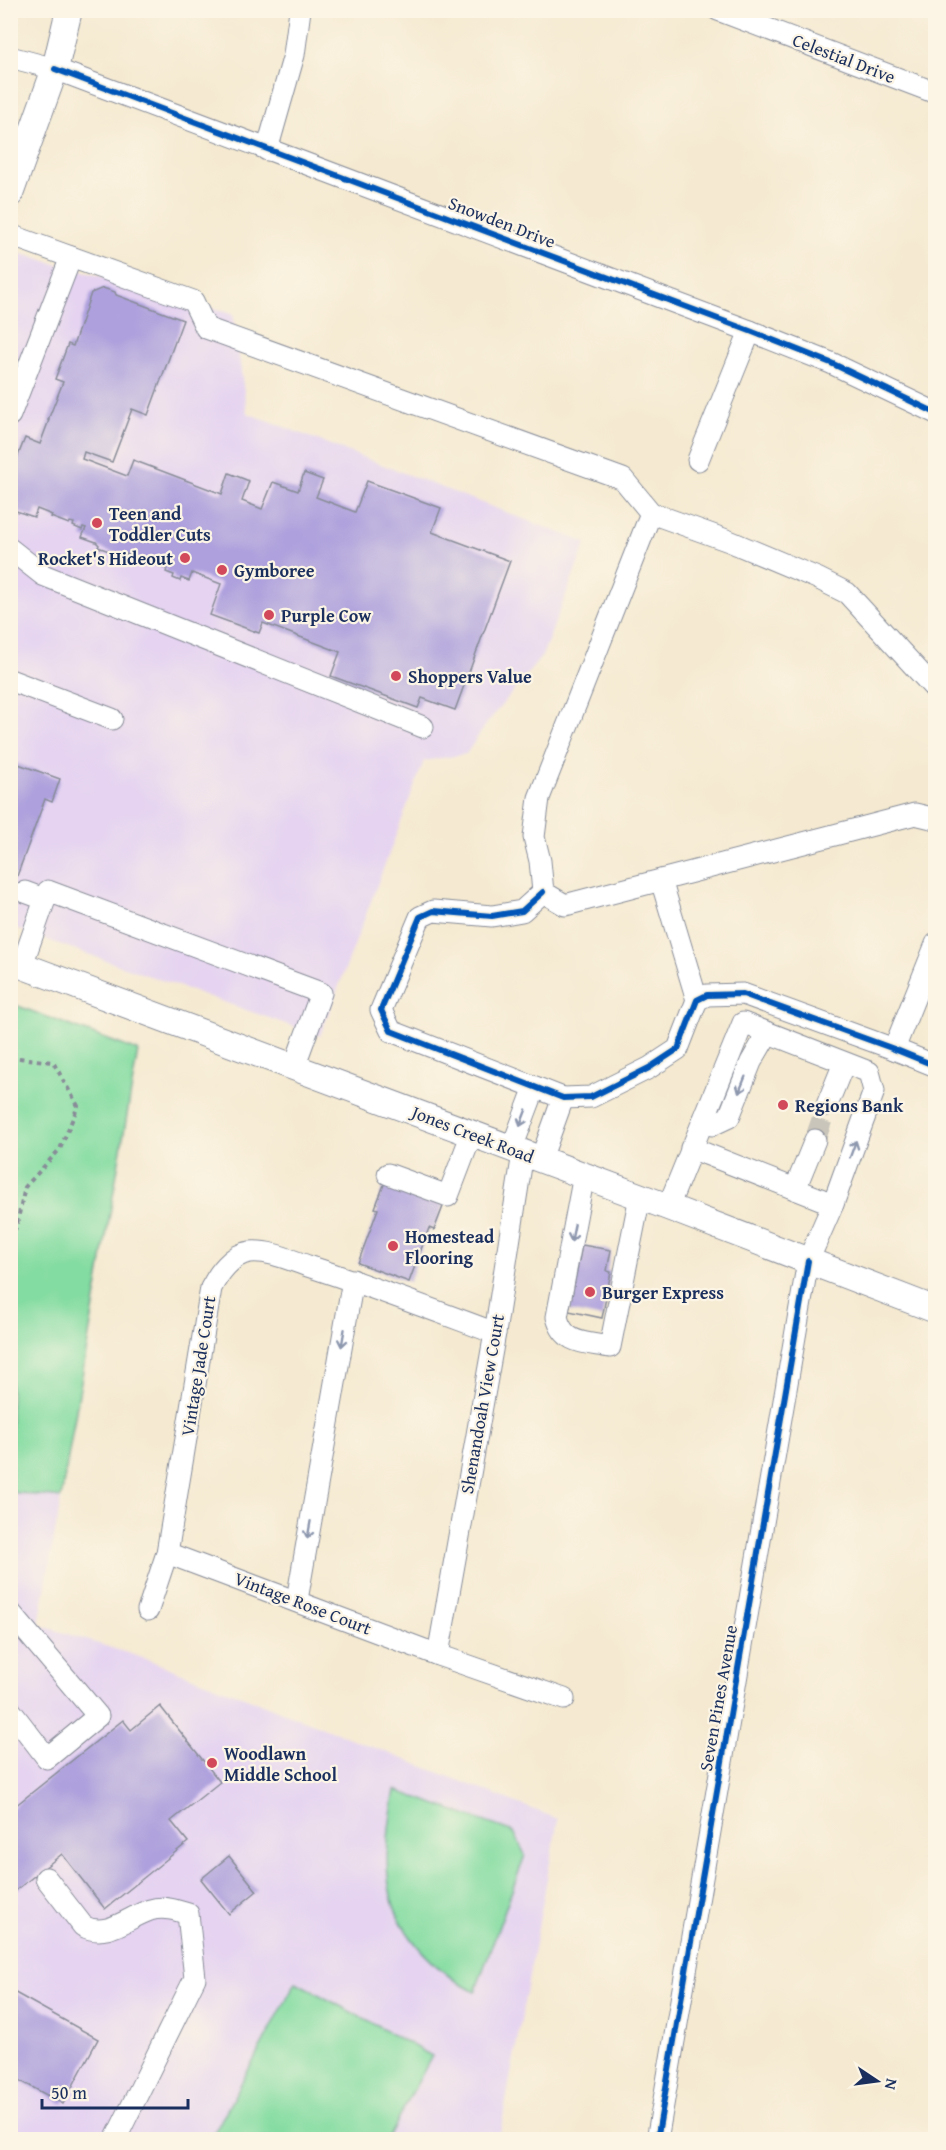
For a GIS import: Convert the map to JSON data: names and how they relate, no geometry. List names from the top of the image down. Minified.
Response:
{"streets":{"main road":["Jones Creek Road"],"street":["Celestial Drive","Snowden Drive","Vintage Jade Court","Shenandoah View Court","Vintage Rose Court","Seven Pines Avenue"]},"crossings":[["Jones Creek Road","Shenandoah View Court"],["Jones Creek Road","Seven Pines Avenue"],["Vintage Jade Court","Shenandoah View Court"],["Vintage Jade Court","Vintage Rose Court"],["Shenandoah View Court","Vintage Rose Court"]],"places":["Teen and Toddler Cuts","Rocket's Hideout","Gymboree","Purple Cow","Shoppers Value","Regions Bank","Homestead Flooring","Burger Express","Woodlawn Middle School"],"scale_bar":"50 m","north":"right"}
